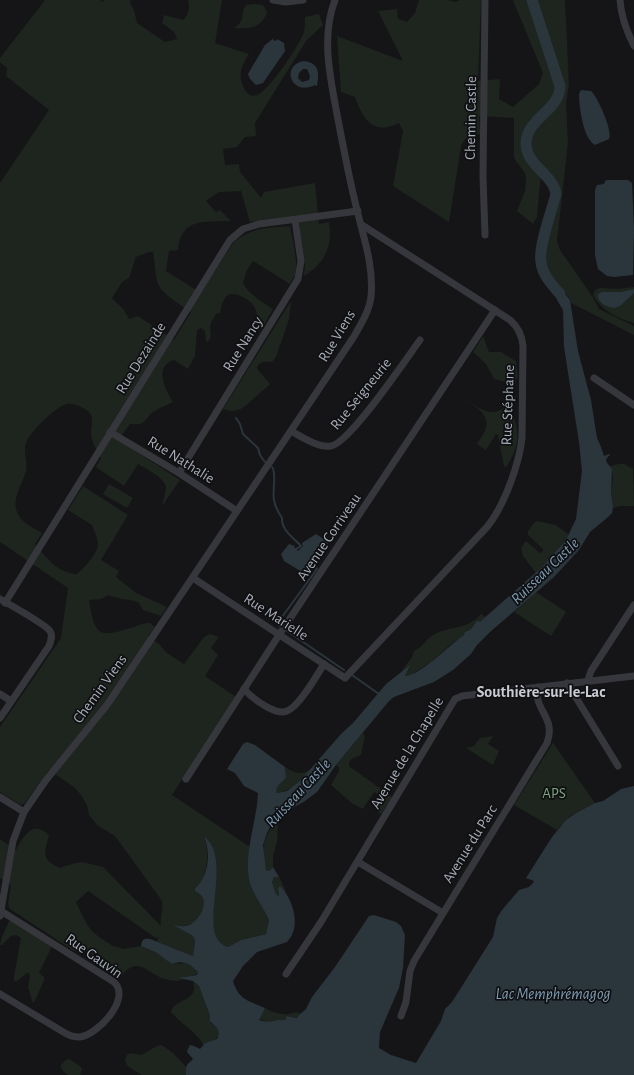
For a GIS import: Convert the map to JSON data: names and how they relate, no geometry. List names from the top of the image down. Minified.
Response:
{"streets":{"street":["Chemin Castle","Rue Viens","Rue Nancy","Rue Dezainde","Rue Seigneurie","Rue Stéphane","Rue Nathalie","Avenue Corriveau","Rue Marielle","Chemin Viens","Avenue de la Chapelle","Avenue du Parc","Rue Gauvin"]},"crossings":[["Rue Viens","Rue Dezainde"],["Rue Viens","Rue Seigneurie"],["Rue Viens","Rue Stéphane"],["Rue Viens","Rue Nathalie"],["Rue Viens","Rue Marielle"],["Rue Viens","Chemin Viens"],["Rue Nancy","Rue Dezainde"],["Rue Nancy","Rue Nathalie"],["Rue Dezainde","Rue Nathalie"],["Rue Stéphane","Avenue Corriveau"],["Rue Stéphane","Rue Marielle"],["Avenue Corriveau","Rue Marielle"],["Rue Marielle","Chemin Viens"],["Avenue de la Chapelle","Avenue du Parc"]],"districts":["Southière-sur-le-Lac"],"water":["Ruisseau Castle","Lac Memphrémagog"],"parks":["APS"]}
